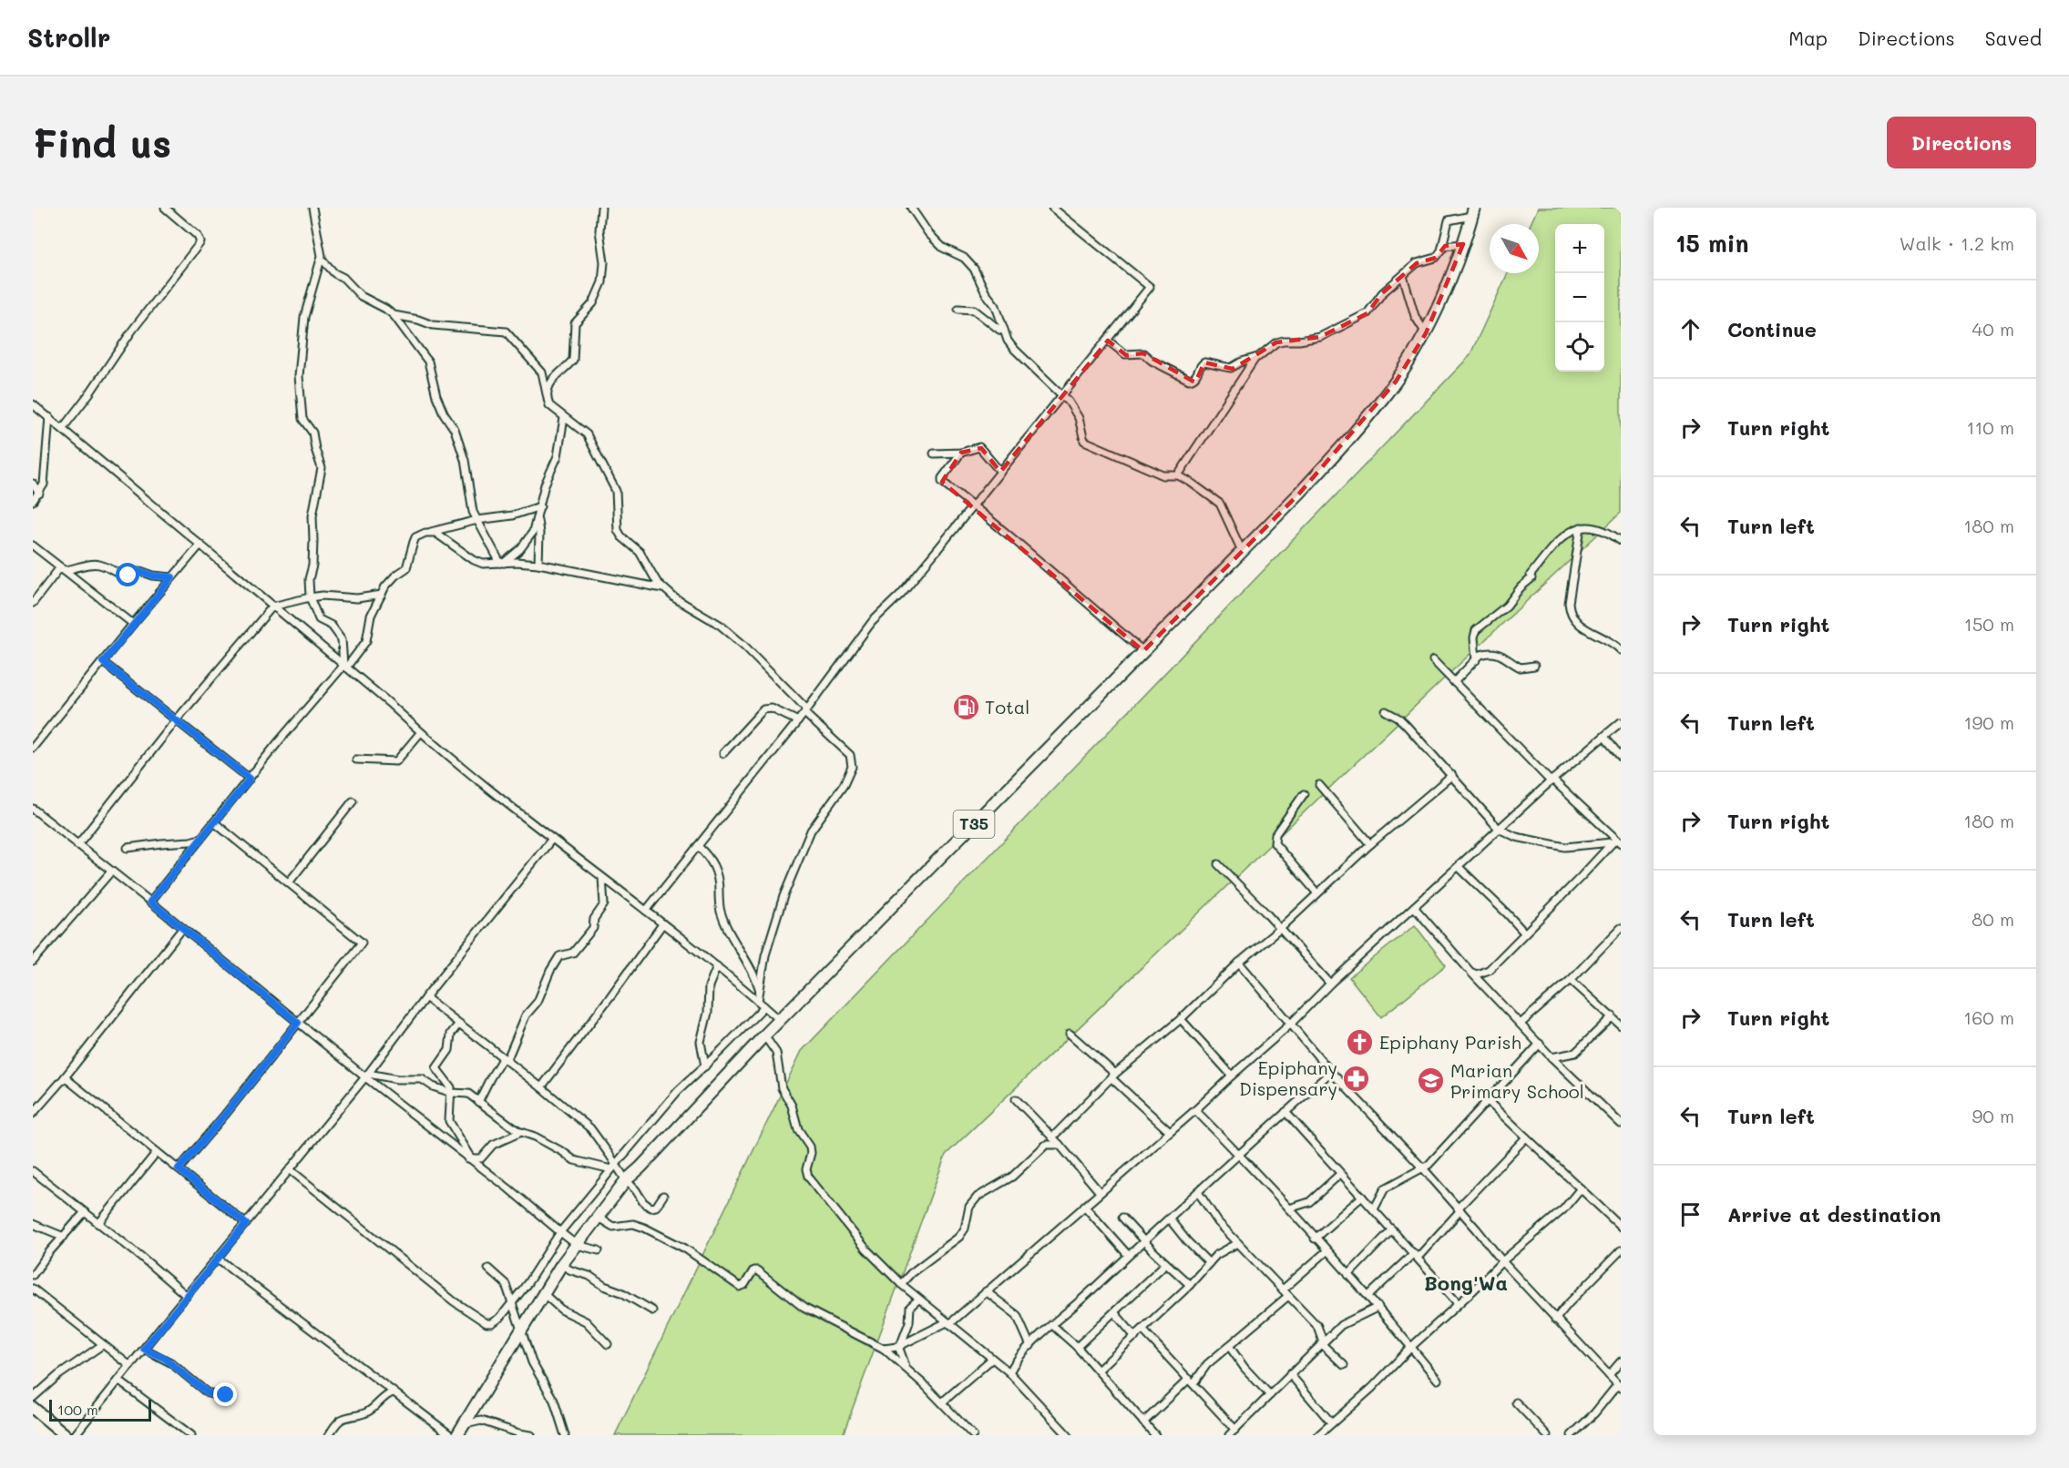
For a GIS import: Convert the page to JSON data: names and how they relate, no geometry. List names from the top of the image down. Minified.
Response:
{"streets":{"highway":["T35"]},"districts":["Bong'Wa"],"places":{"fuel station":["Total"],"church":["Epiphany Parish"],"pharmacy":["Epiphany Dispensary"],"school or university":["Marian Primary School"]},"scale_bar":"100 m","north":"bottom right","page":{"header":"Strollr","nav":["Map","Directions","Saved"],"buttons":"Directions","title":"Find us","heading":["15 min","Walk · 1.2 km"],"map_buttons":["+","−"],"list":[["Continue","40 m"],["Turn right","110 m"],["Turn left","180 m"],["Turn right","150 m"],["Turn left","190 m"],["Turn right","180 m"],["Turn left","80 m"],["Turn right","160 m"],["Turn left","90 m"],"Arrive at destination"],"scale":"100 m"}}
